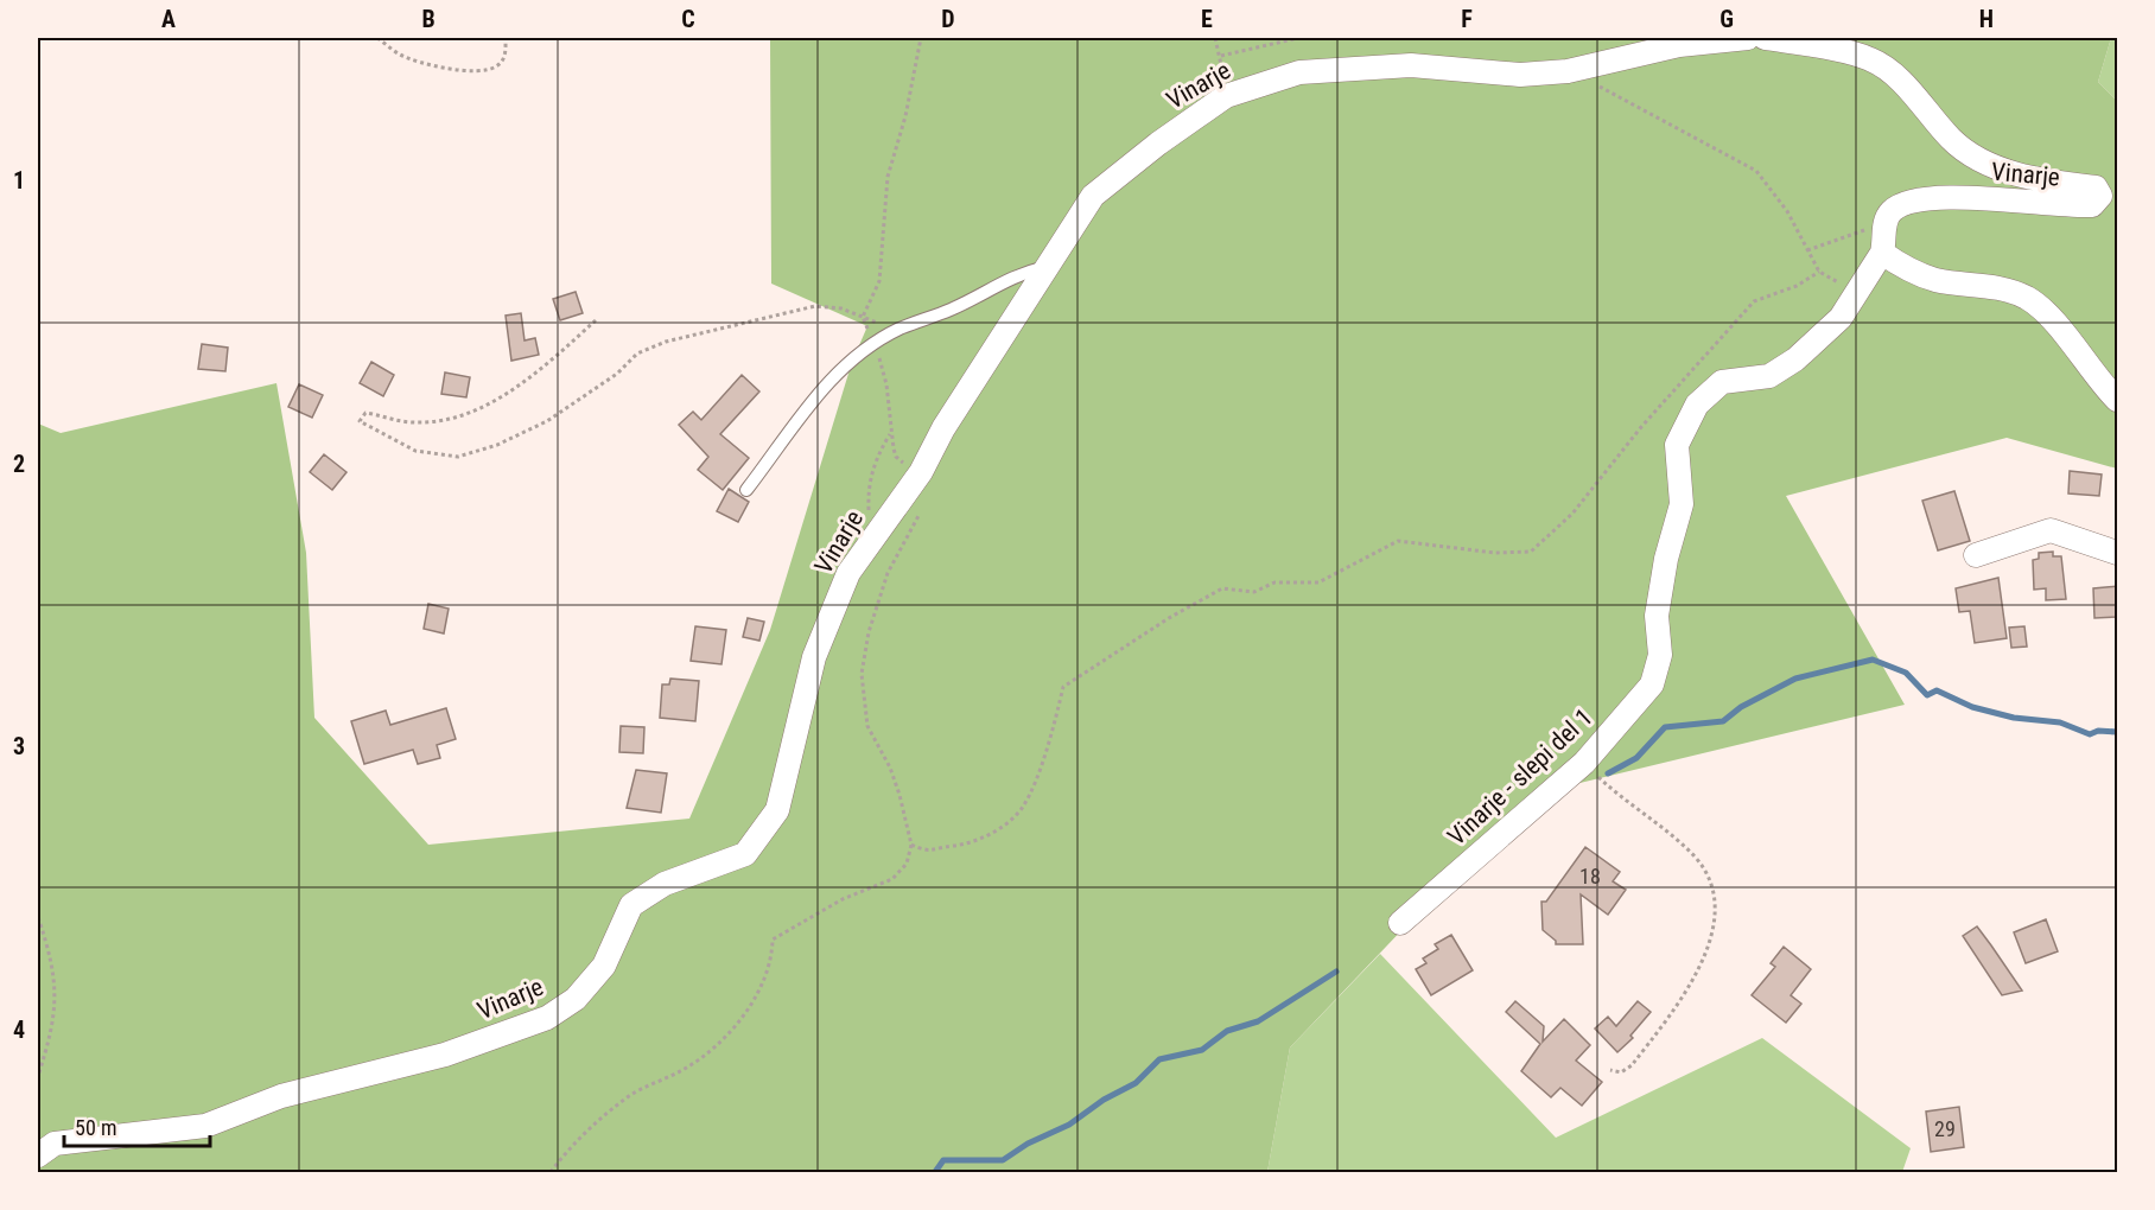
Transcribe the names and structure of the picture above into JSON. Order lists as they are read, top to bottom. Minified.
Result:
{"streets":{"street":["Vinarje","Vinarje - slepi del 1"]},"house_numbers":["18","29"],"scale_bar":"50 m","grid":{"columns":["A","B","C","D","E","F","G","H"],"rows":["1","2","3","4"]}}
